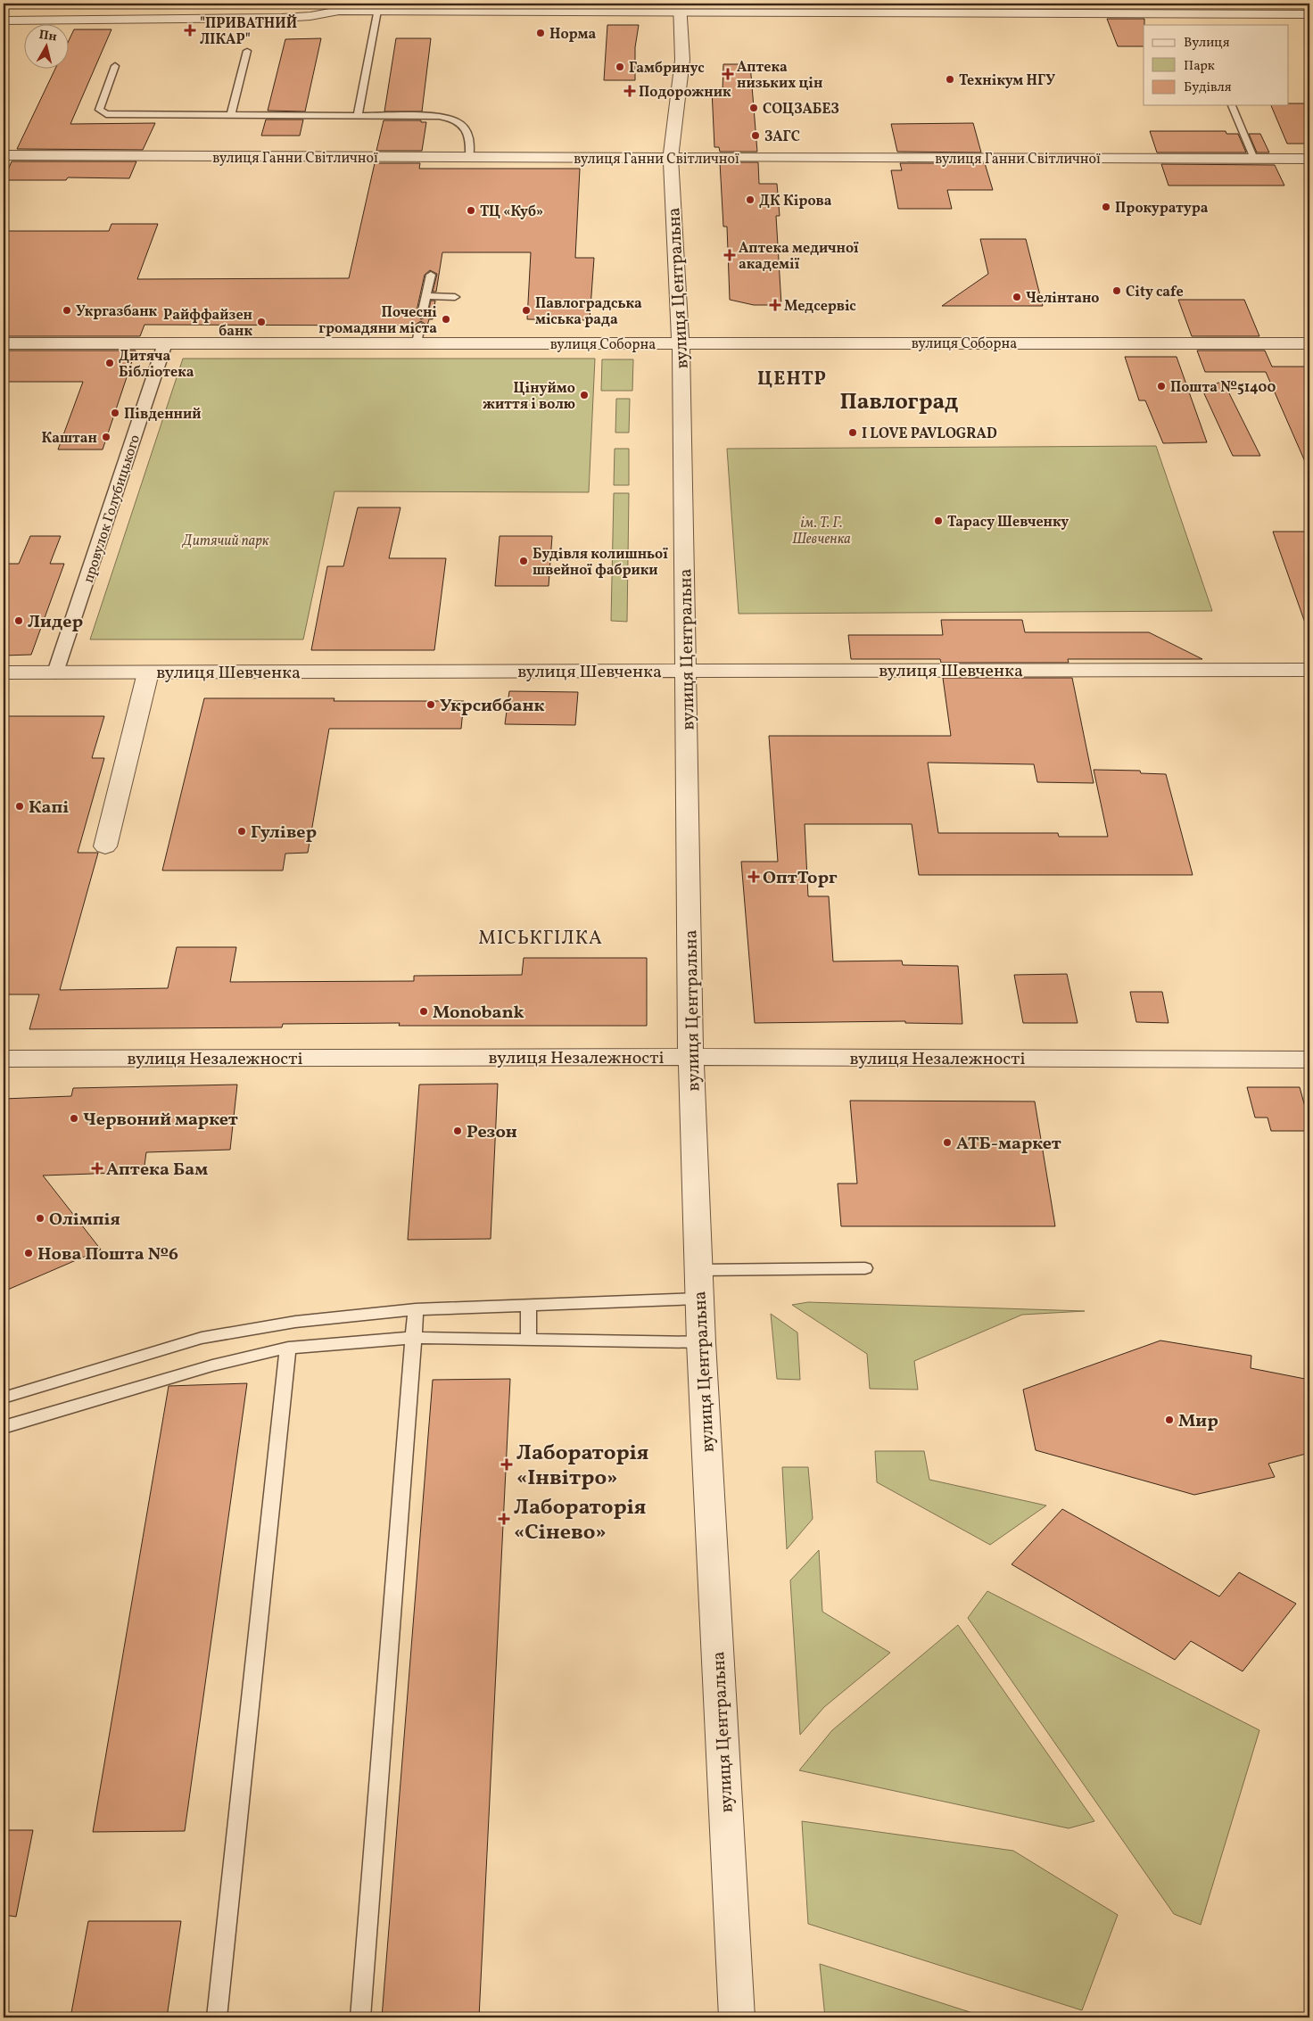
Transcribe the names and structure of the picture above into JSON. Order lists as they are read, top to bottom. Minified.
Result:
{"streets":{"street":["вулиця Ганни Світличної","вулиця Центральна","вулиця Соборна","провулок Голубицького","вулиця Шевченка","вулиця Незалежності"]},"crossings":[["вулиця Ганни Світличної","вулиця Центральна"],["вулиця Центральна","вулиця Соборна"],["вулиця Центральна","вулиця Шевченка"],["вулиця Центральна","вулиця Незалежності"],["вулиця Соборна","провулок Голубицького"],["провулок Голубицького","вулиця Шевченка"]],"districts":["ЦЕНТР","Павлоград","МІСЬКГІЛКА"],"parks":["ім. Т. Г. Шевченка","Дитячий парк"],"places":{"health":["\"ПРИВАТНИЙ ЛІКАР\"","Аптека низьких цін","Подорожник","Аптека медичної академії","Медсервіс","ОптТорг","Аптека Бам","Лабораторія «Інвітро»","Лабораторія «Сінево»"],"other":["Норма","Гамбринус","Технікум НГУ","СОЦЗАБЕЗ","ЗАГС","ДК Кірова","Прокуратура","ТЦ «Куб»","City cafe","Челінтано","Укргазбанк","Павлоградська міська рада","Почесні громадяни міста","Райффайзен банк","Дитяча Бiблiотека","Пошта №51400","Цінуймо життя і волю","Пiвденний","I LOVE PAVLOGRAD","Каштан","Тарасу Шевченку","Будівля колишньої швейної фабрики","Лидер","Укрсиббанк","Капі","Гулівер","Monobank","Червоний маркет","Резон","АТБ-маркет","Олімпія","Нова Пошта №6","Мир"]},"legend":["Вулиця","Парк","Будівля"],"north":"top"}
